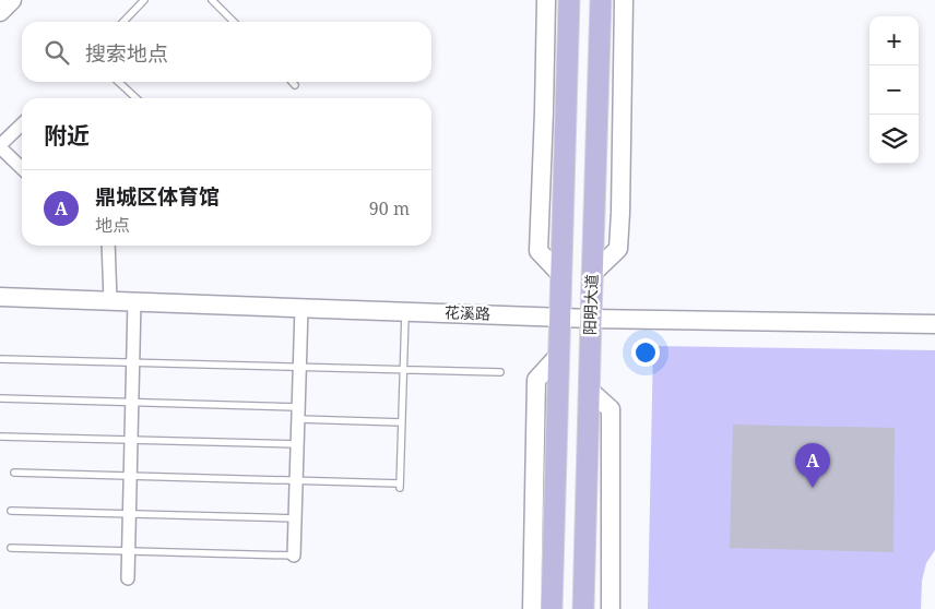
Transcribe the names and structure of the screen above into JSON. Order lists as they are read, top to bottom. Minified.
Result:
{"streets":{"main road":["阳明大道"],"street":["花溪路"]},"crossings":[["阳明大道","花溪路"]],"page":{"map_buttons":["+","−"],"search":"搜索地点","heading":"附近","list":[{"mark":"A","name":"鼎城区体育馆","note":"地点","value":"90 m"}],"pins":"A"}}
